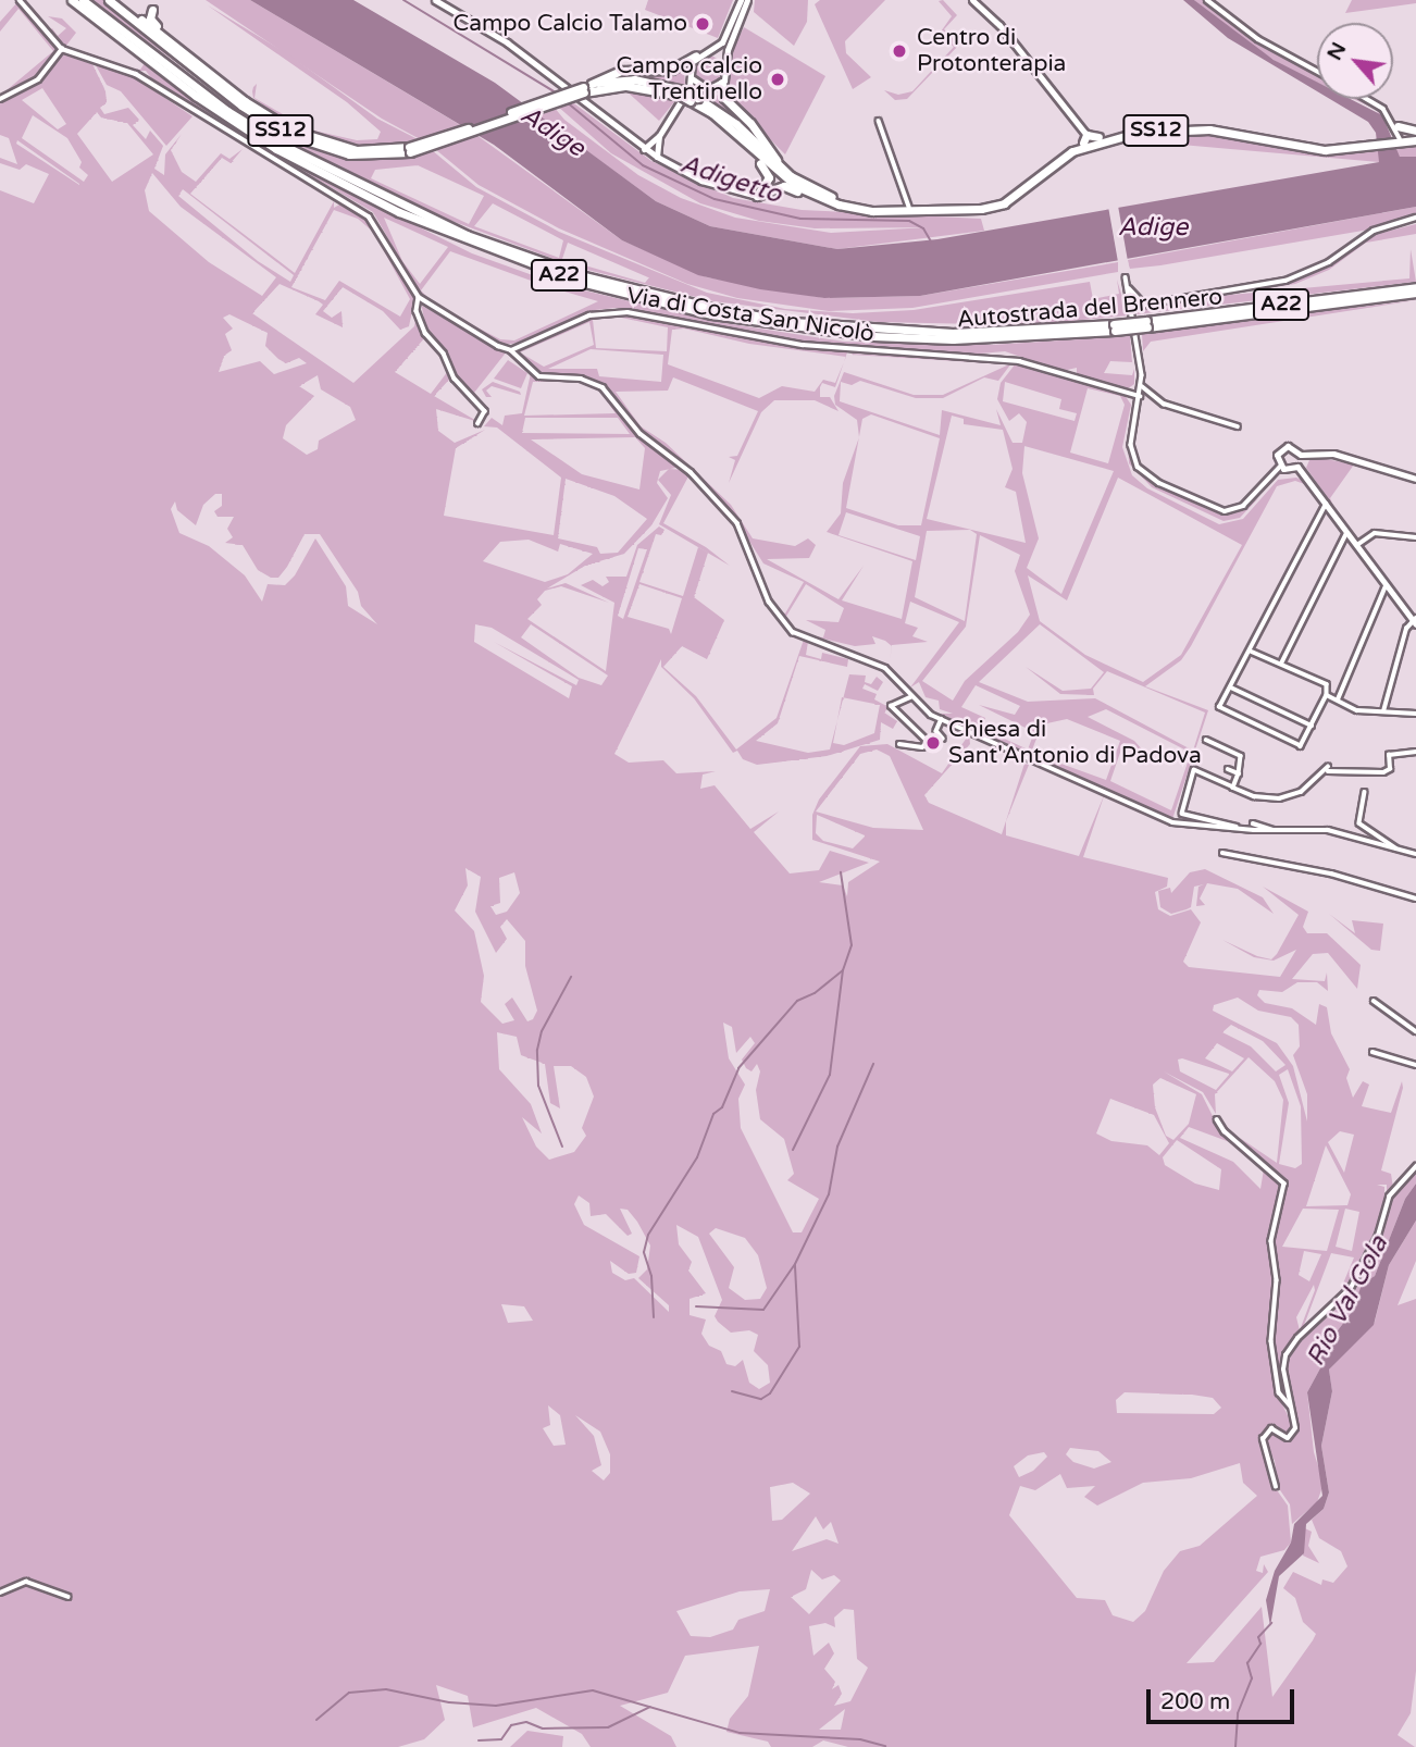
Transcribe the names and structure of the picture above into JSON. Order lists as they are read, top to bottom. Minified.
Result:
{"streets":{"highway":["SS12","A22","Autostrada del Brennero"],"street":["Via di Costa San Nicolò"]},"water":["Adige","Adigetto","Rio Val Gola"],"places":["Campo Calcio Talamo","Centro di Protonterapia","Campo calcio Trentinello","Chiesa di Sant'Antonio di Padova"],"scale_bar":"200 m","north":"top left"}
